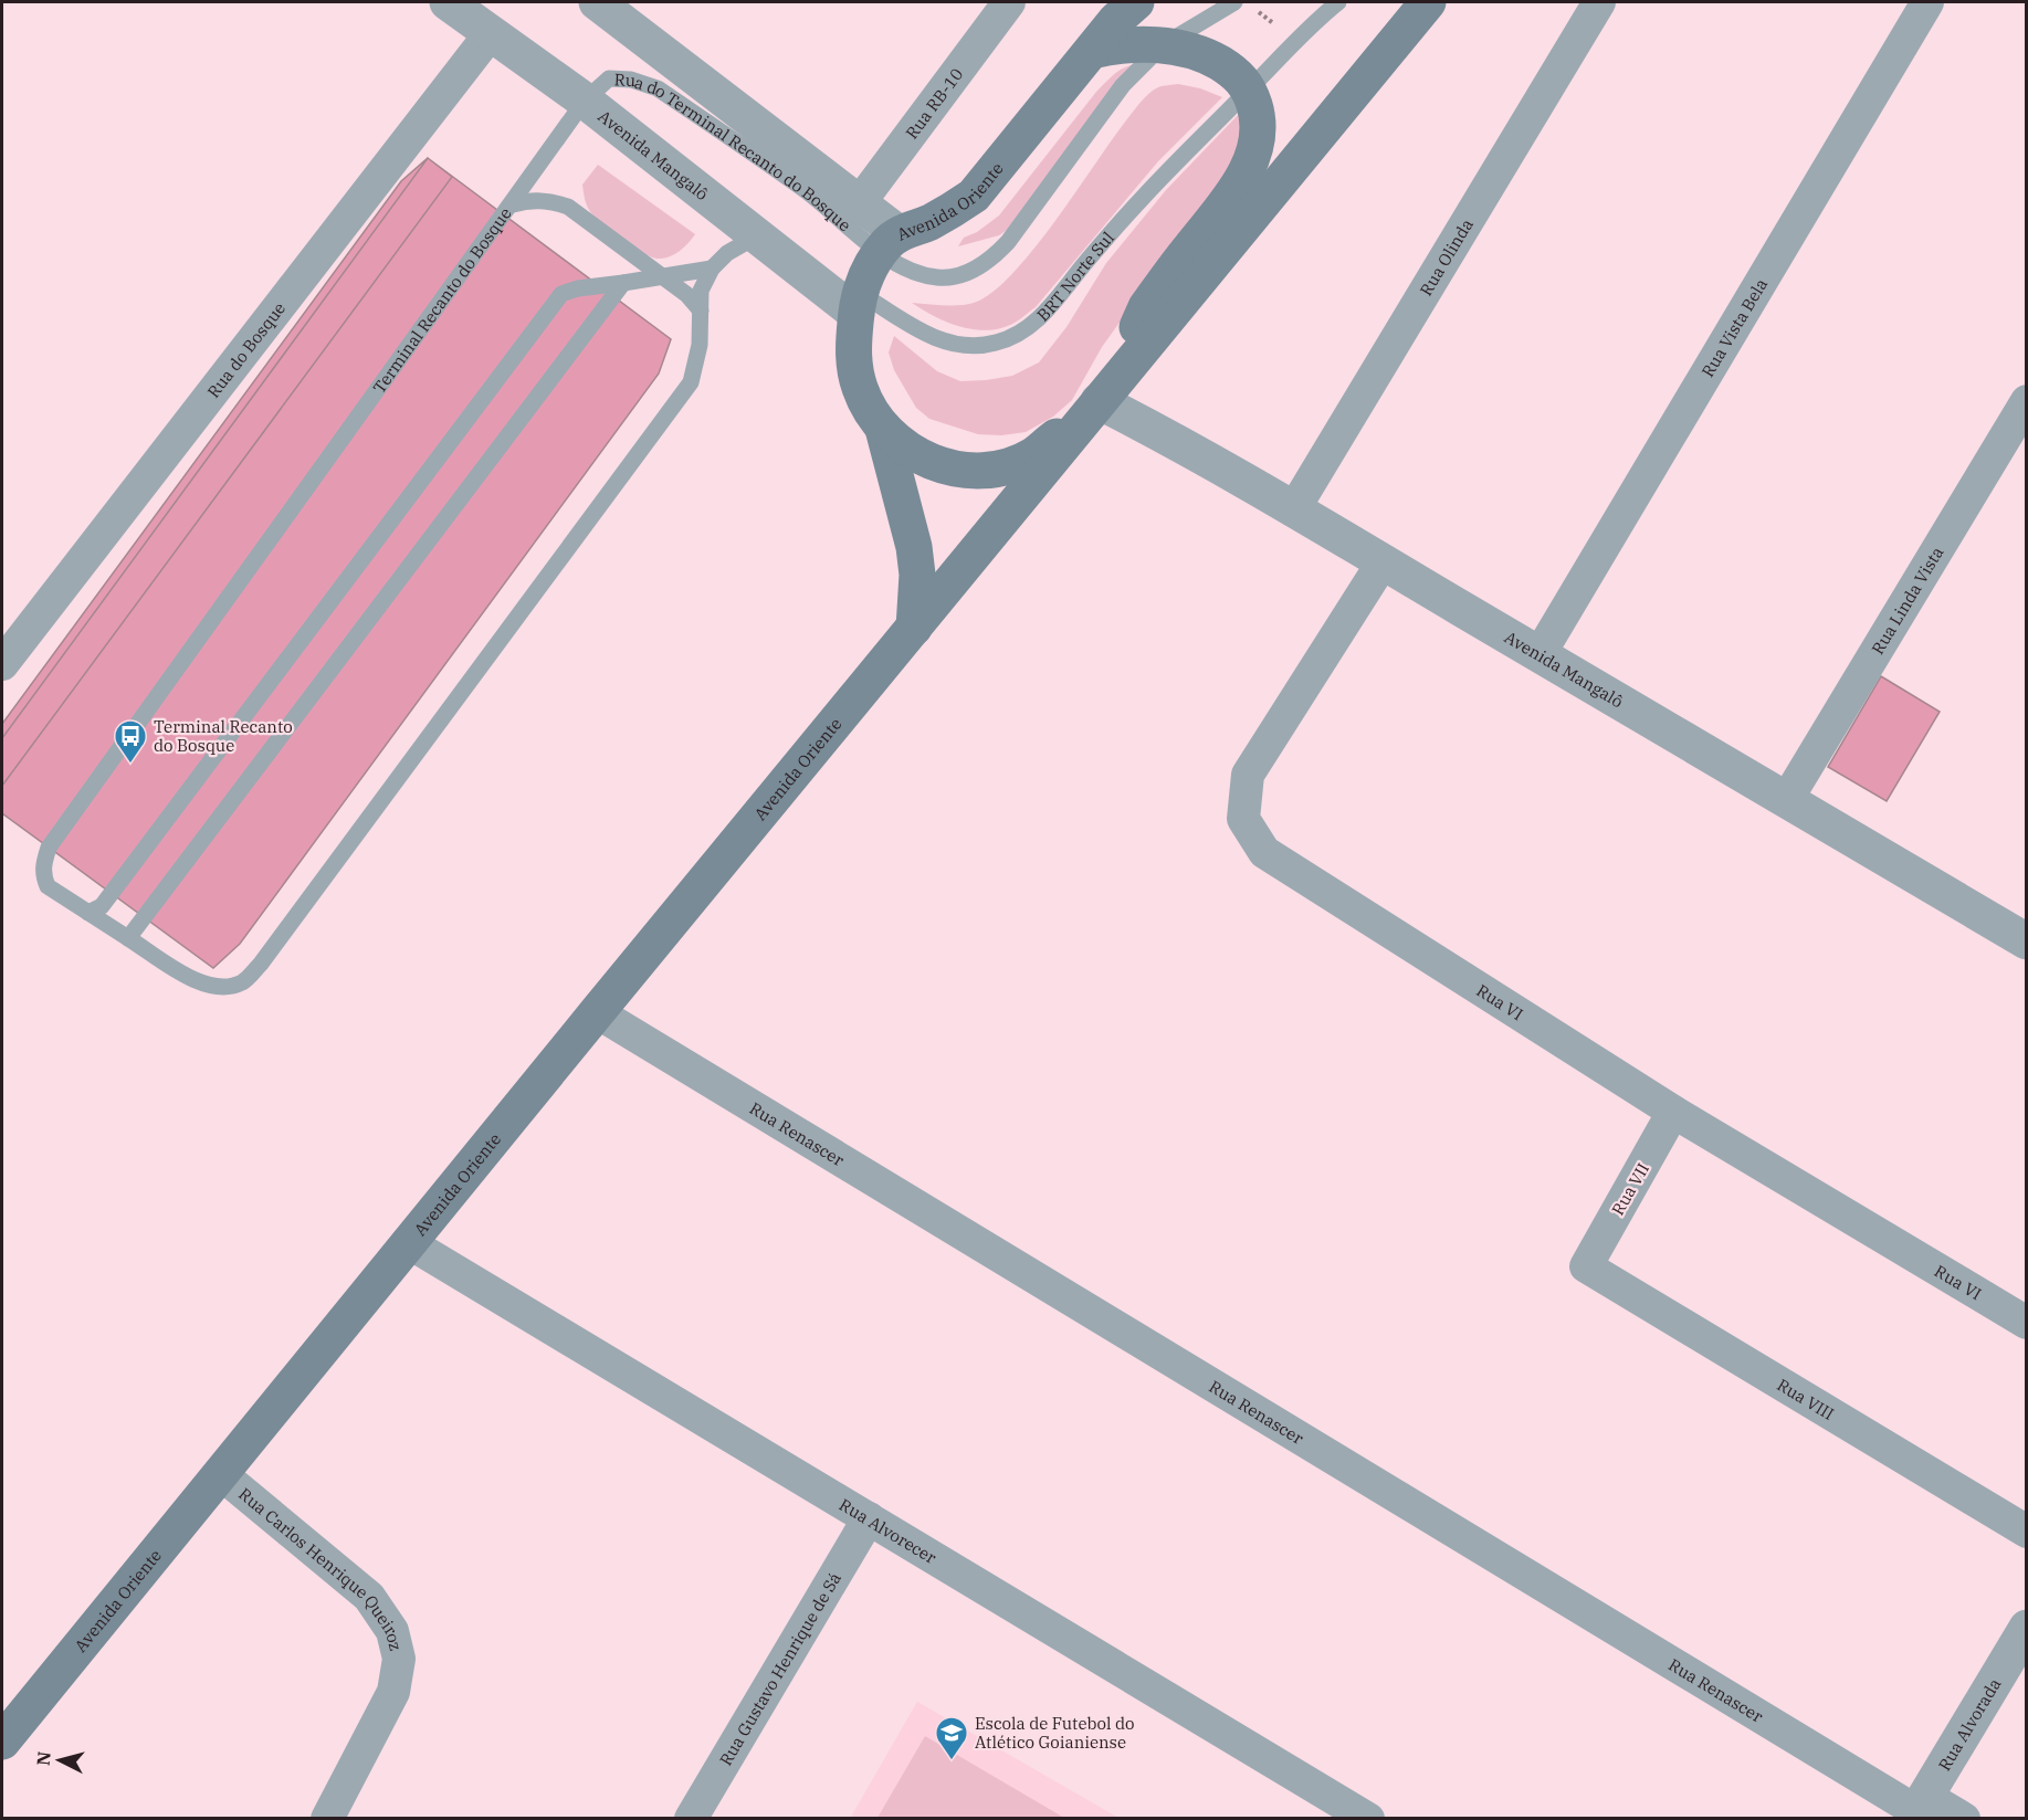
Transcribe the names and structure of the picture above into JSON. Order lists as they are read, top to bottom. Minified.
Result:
{"streets":{"main road":["Avenida Oriente"],"street":["Rua RB-10","Avenida Mangalô","Rua Olinda","Rua Vista Bela","Rua do Bosque","Rua Linda Vista","Rua VI","Rua Renascer","Rua VII","Rua VIII","Rua Alvorecer","Rua Carlos Henrique Queiroz","Rua Gustavo Henrique de Sá","Rua Alvorada"],"lane":["Rua do Terminal Recanto do Bosque","BRT Norte Sul","Terminal Recanto do Bosque"]},"crossings":[["Avenida Mangalô","Rua do Terminal Recanto do Bosque"],["Avenida Mangalô","Avenida Oriente"],["Avenida Mangalô","Rua Olinda"],["Avenida Mangalô","BRT Norte Sul"],["Avenida Mangalô","Terminal Recanto do Bosque"],["Avenida Mangalô","Rua Vista Bela"],["Avenida Mangalô","Rua do Bosque"],["Avenida Mangalô","Rua Linda Vista"],["Avenida Mangalô","Rua VI"],["Rua do Terminal Recanto do Bosque","Avenida Oriente"],["Rua do Terminal Recanto do Bosque","Terminal Recanto do Bosque"],["Avenida Oriente","BRT Norte Sul"],["Avenida Oriente","Rua Renascer"],["Avenida Oriente","Rua Alvorecer"],["Avenida Oriente","Rua Carlos Henrique Queiroz"],["Rua VI","Rua VII"],["Rua Renascer","Rua Alvorada"],["Rua VII","Rua VIII"],["Rua Alvorecer","Rua Gustavo Henrique de Sá"]],"places":{"bus stop":["Terminal Recanto do Bosque"],"school or university":["Escola de Futebol do Atlético Goianiense"]},"north":"left"}
